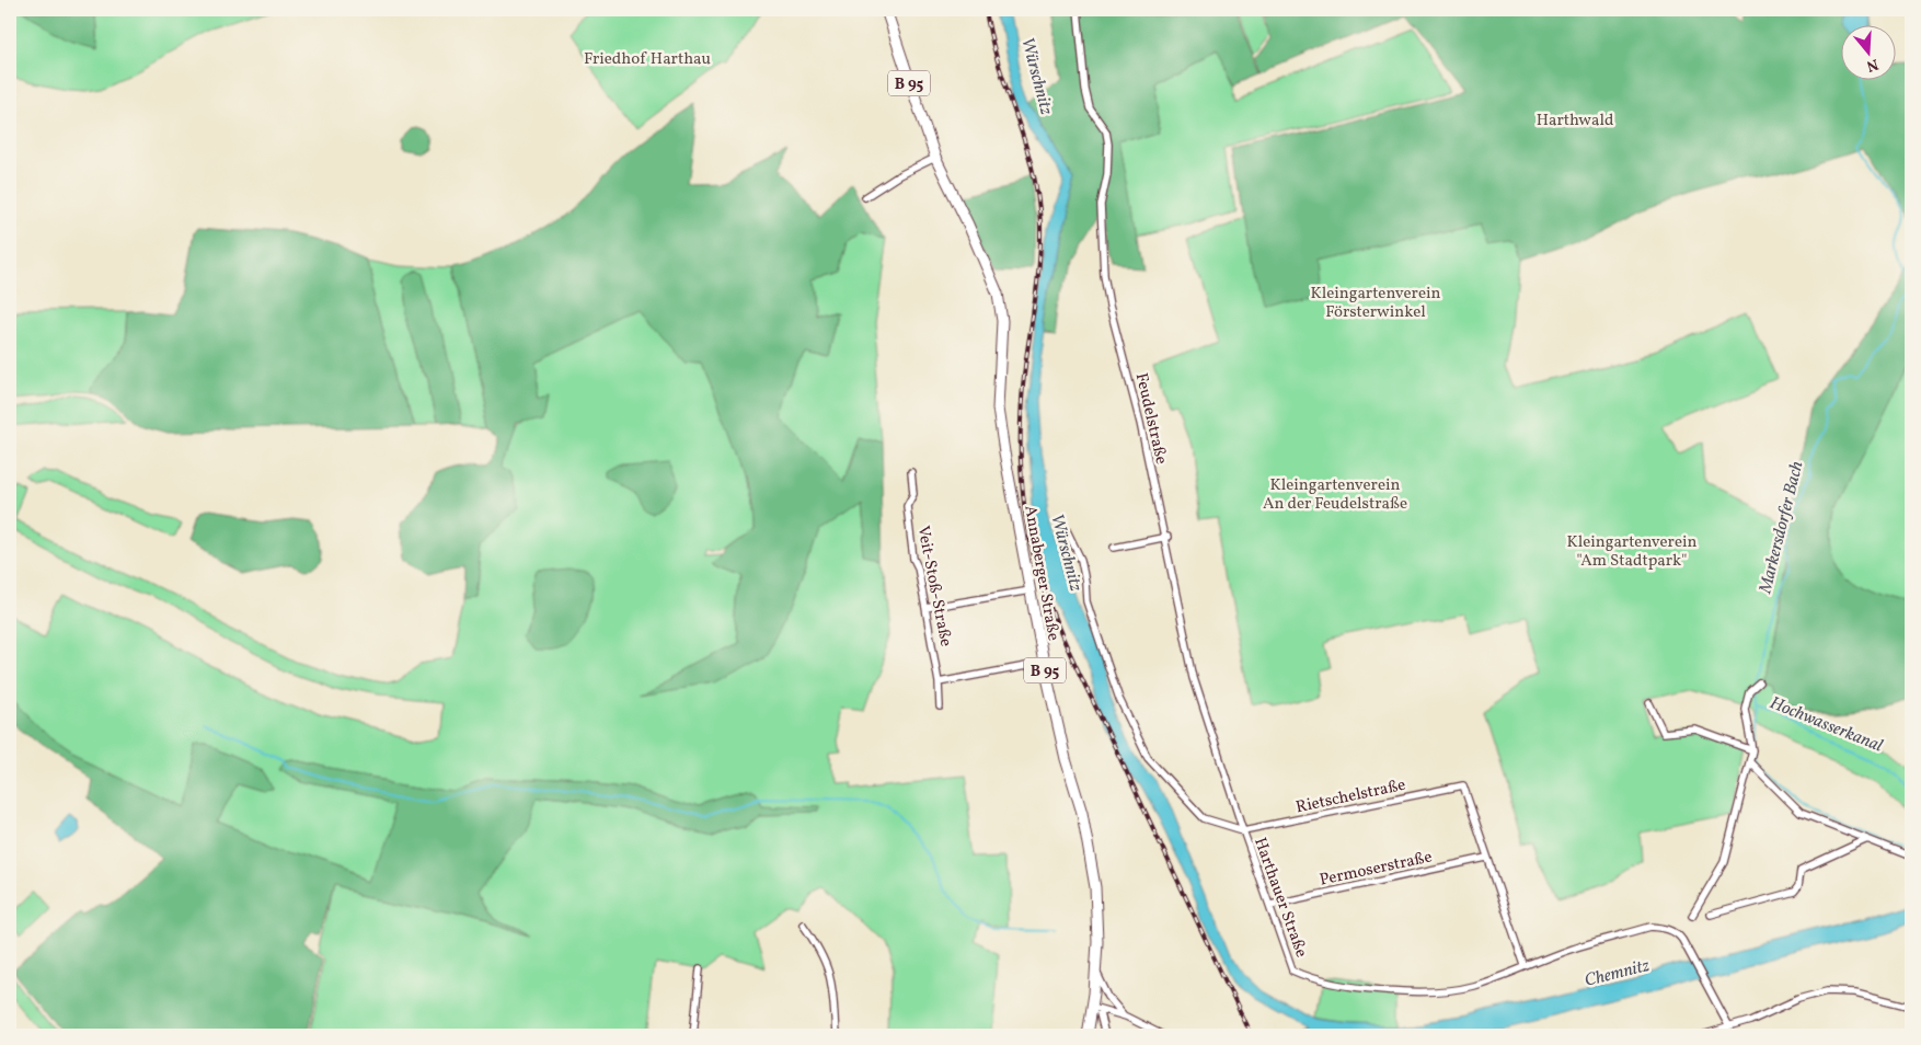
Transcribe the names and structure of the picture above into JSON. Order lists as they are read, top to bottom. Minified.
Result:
{"streets":{"main road":["B 95","Annaberger Straße"],"street":["Feudelstraße","Veit-Stoß-Straße","Rietschelstraße","Permoserstraße","Harthauer Straße"]},"crossings":[["Feudelstraße","Rietschelstraße"],["Feudelstraße","Harthauer Straße"],["Rietschelstraße","Permoserstraße"],["Rietschelstraße","Harthauer Straße"],["Permoserstraße","Harthauer Straße"]],"water":["Würschnitz","Markersdorfer Bach","Hochwasserkanal","Chemnitz"],"parks":["Friedhof Harthau","Harthwald","Kleingartenverein Försterwinkel","Kleingartenverein An der Feudelstraße","Kleingartenverein \"Am Stadtpark\""],"north":"bottom"}
